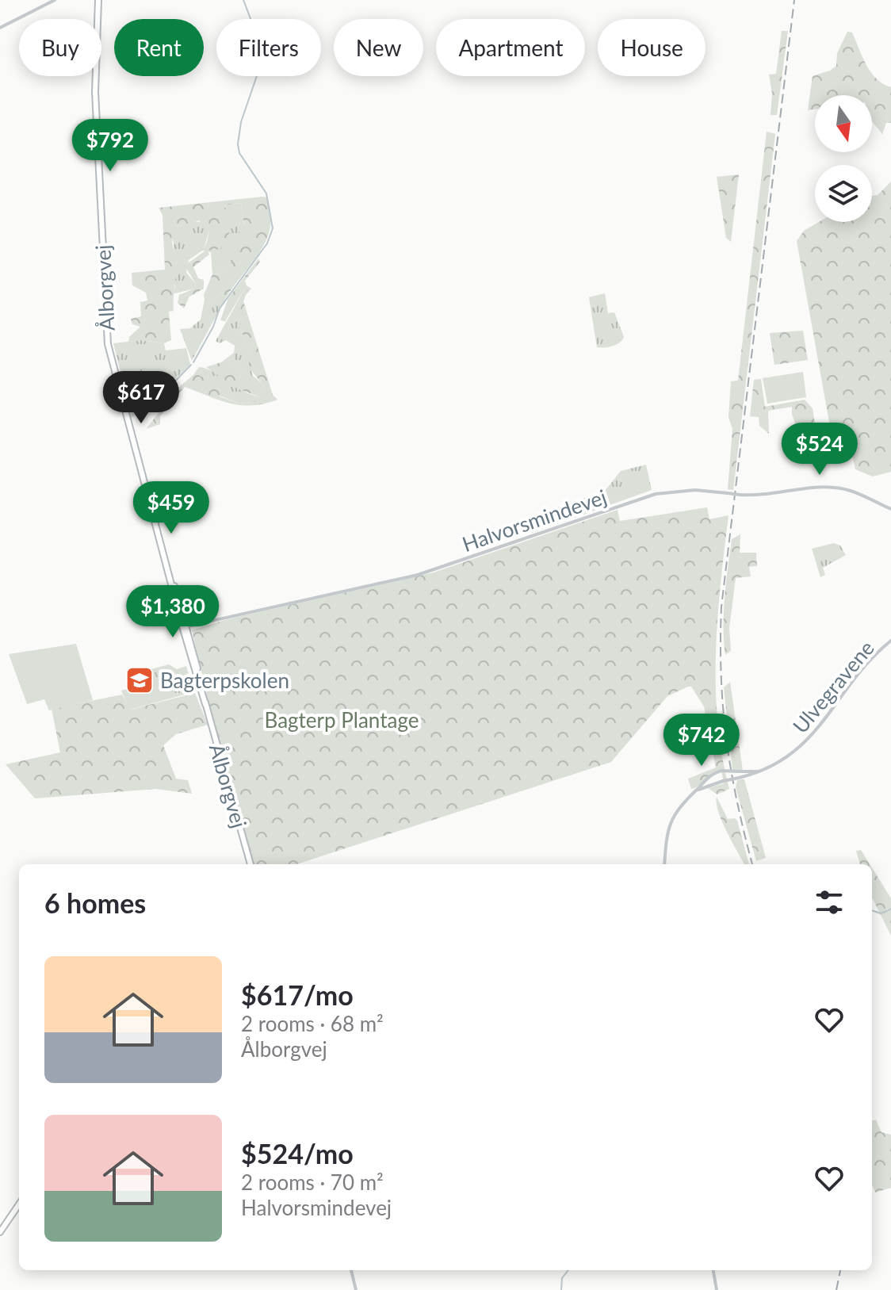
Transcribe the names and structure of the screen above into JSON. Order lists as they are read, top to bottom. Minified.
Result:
{"streets":{"main road":["Ålborgvej"],"street":["Halvorsmindevej","Ulvegravene"]},"crossings":[["Ålborgvej","Halvorsmindevej"]],"parks":["Bagterp Plantage"],"places":{"school or university":["Bagterpskolen"]},"north":"bottom","page":{"chip":["Buy","Rent","Filters","New","Apartment","House"],"price":["$792","$617","$524","$459","$1,380","$742"],"heading":"6 homes","list":[{"name":"$617/mo","note":"2 rooms · 68 m² · Ålborgvej"},{"name":"$524/mo","note":"2 rooms · 70 m² · Halvorsmindevej"}]}}
